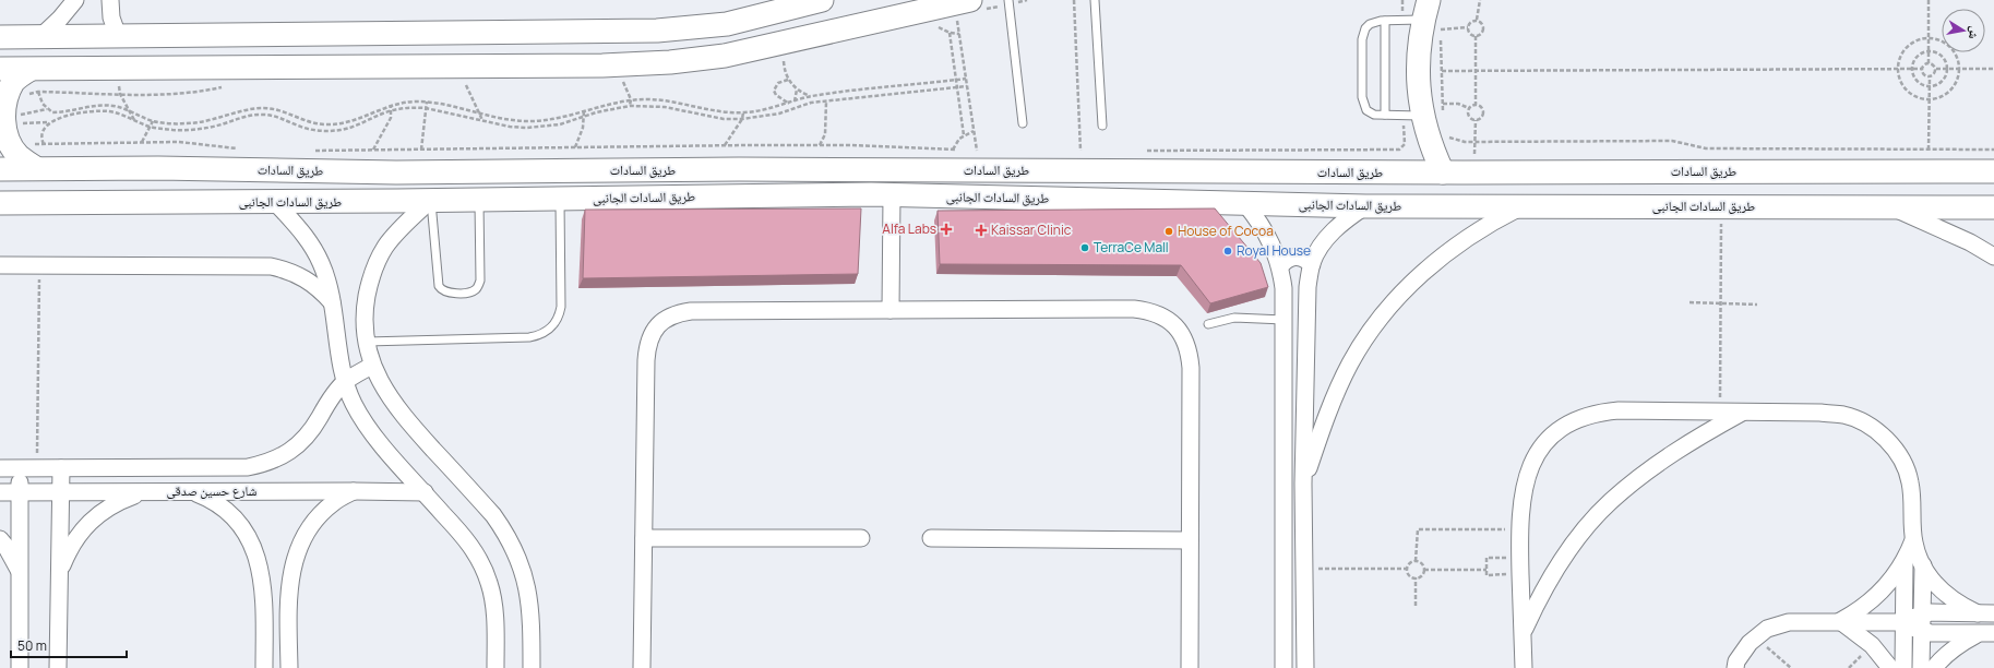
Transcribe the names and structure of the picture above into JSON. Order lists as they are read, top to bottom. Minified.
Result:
{"streets":{"main road":["طريق السادات","طريق السادات الجانبى"],"street":["شارع حسين صدقى"]},"places":{"health":["Alfa Labs","Kaissar Clinic"],"other":["House of Cocoa","TerraCe Mall","Royal House"]},"scale_bar":"50 m","north":"right"}
